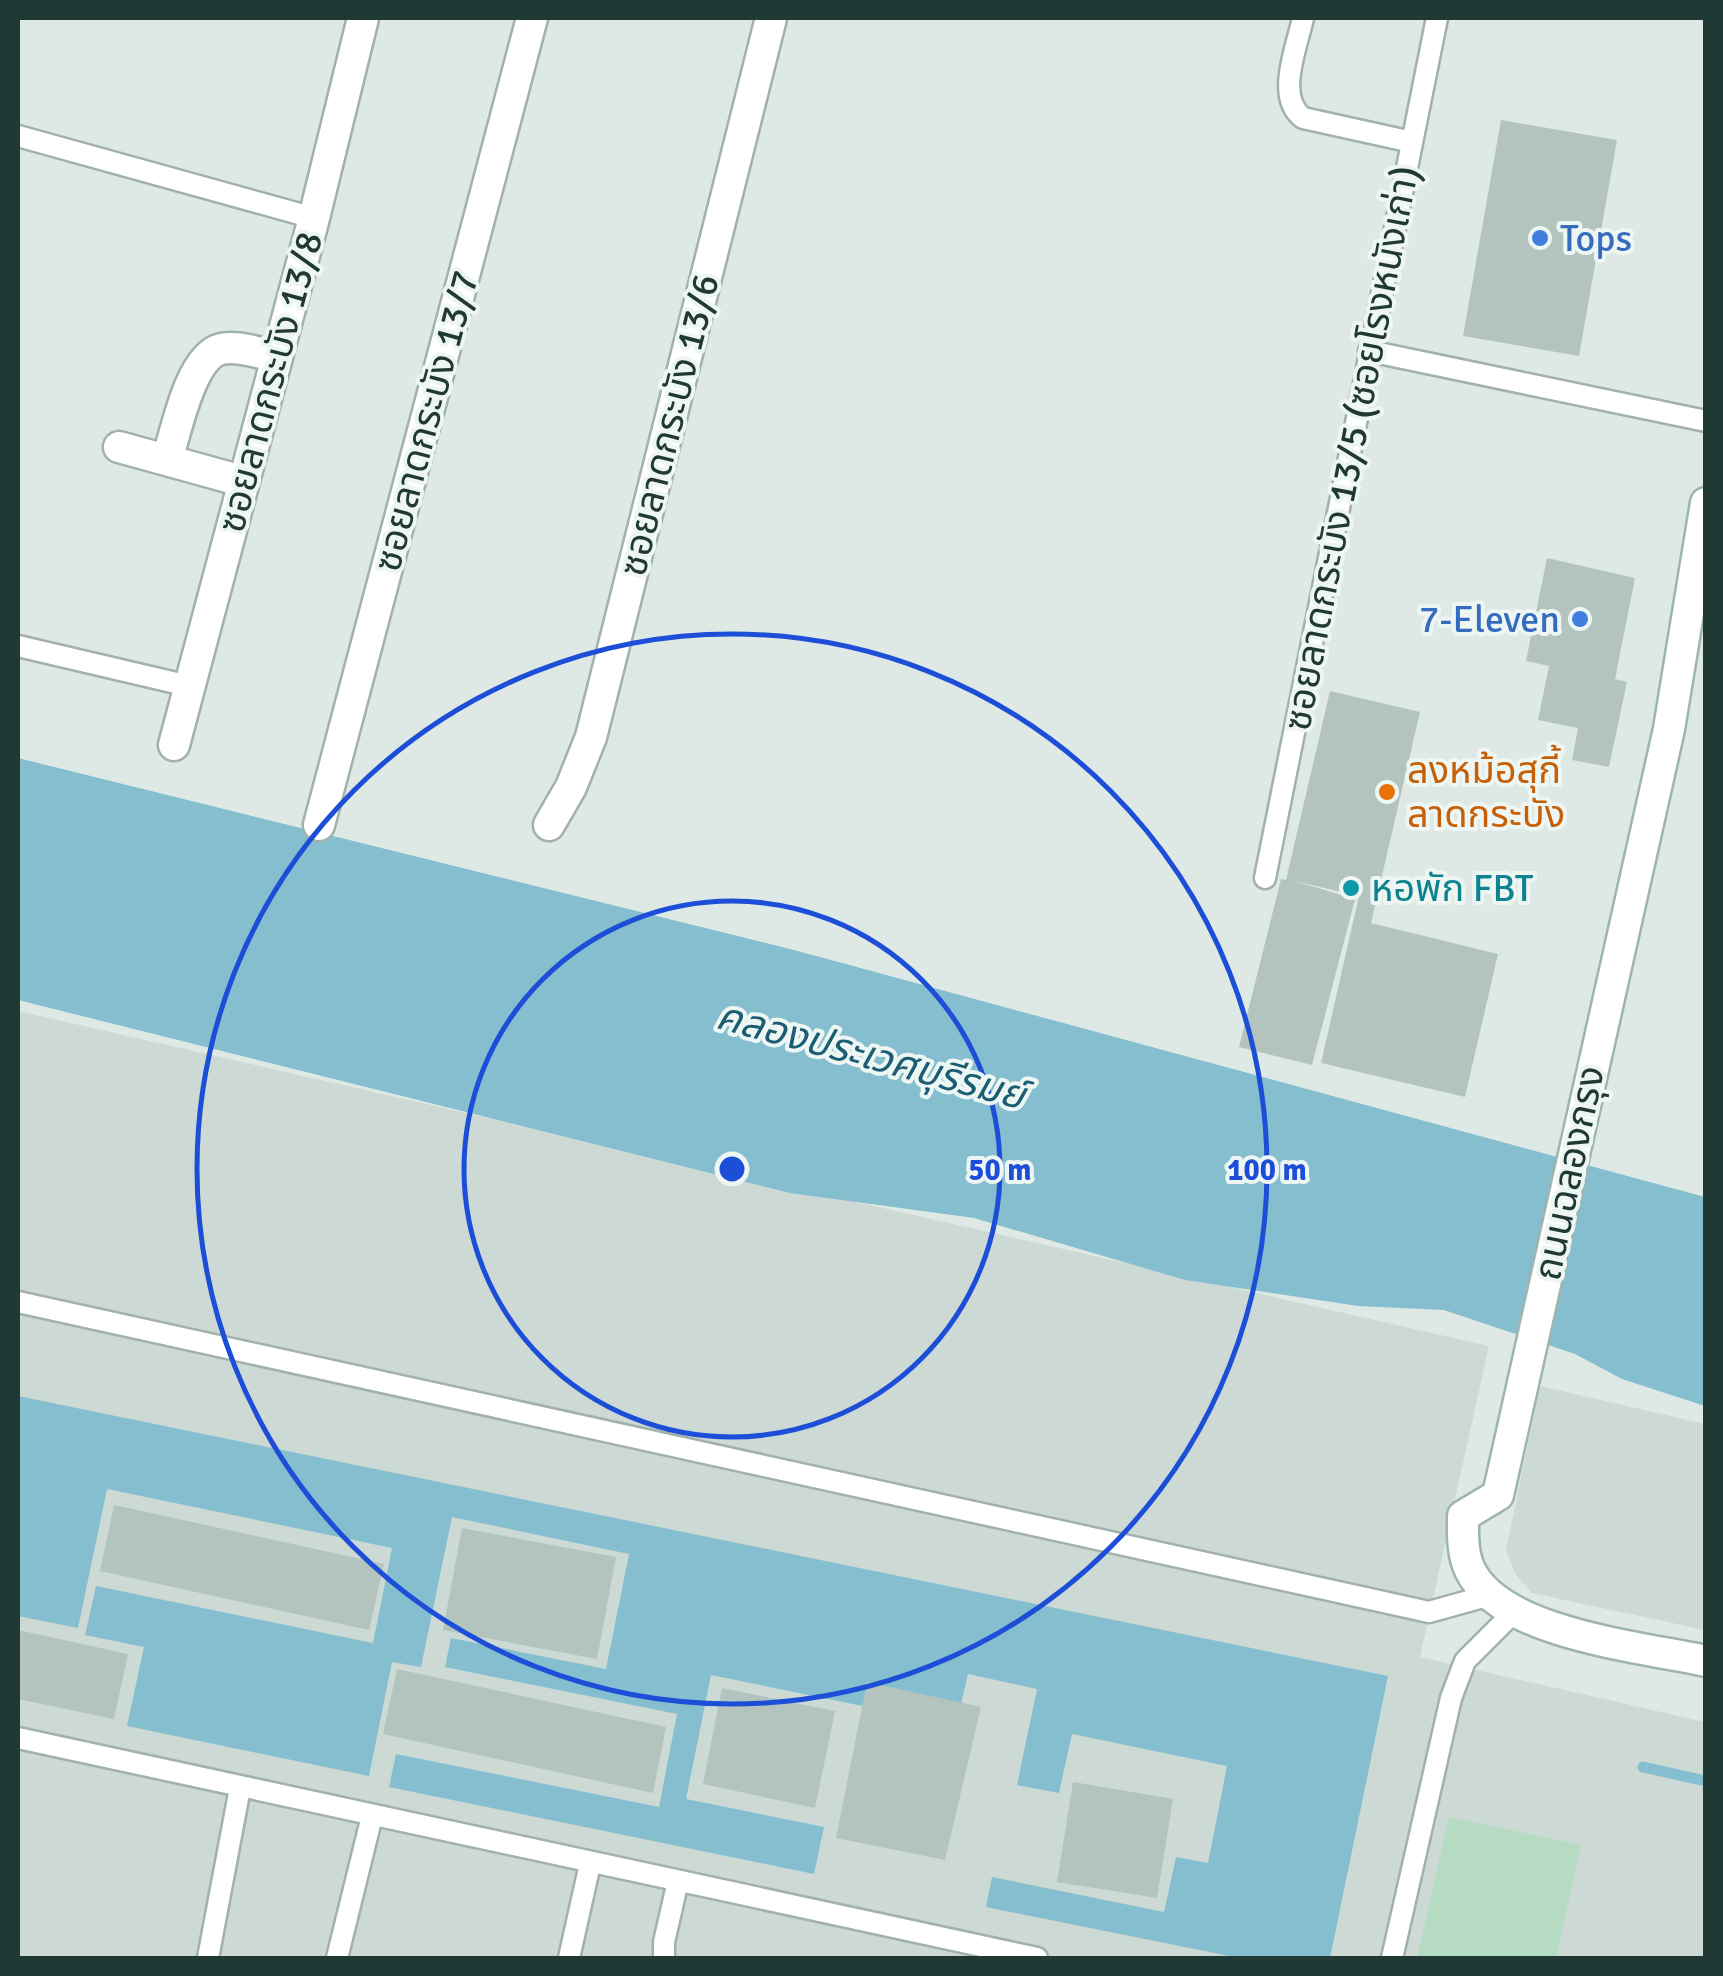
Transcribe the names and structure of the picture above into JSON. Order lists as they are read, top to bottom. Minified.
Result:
{"streets":{"street":["ซอยลาดกระบัง 13/8","ซอยลาดกระบัง 13/7","ซอยลาดกระบัง 13/6","ถนนฉลองกรุง"],"lane":["ซอยลาดกระบัง 13/5 (ซอยโรงหนังเก่า)"]},"water":["คลองประเวศบุรีรมย์"],"places":["Tops","7-Eleven","ลงหม้อสุกี้ ลาดกระบัง","หอพัก FBT"],"rings":["50 m","100 m"]}
